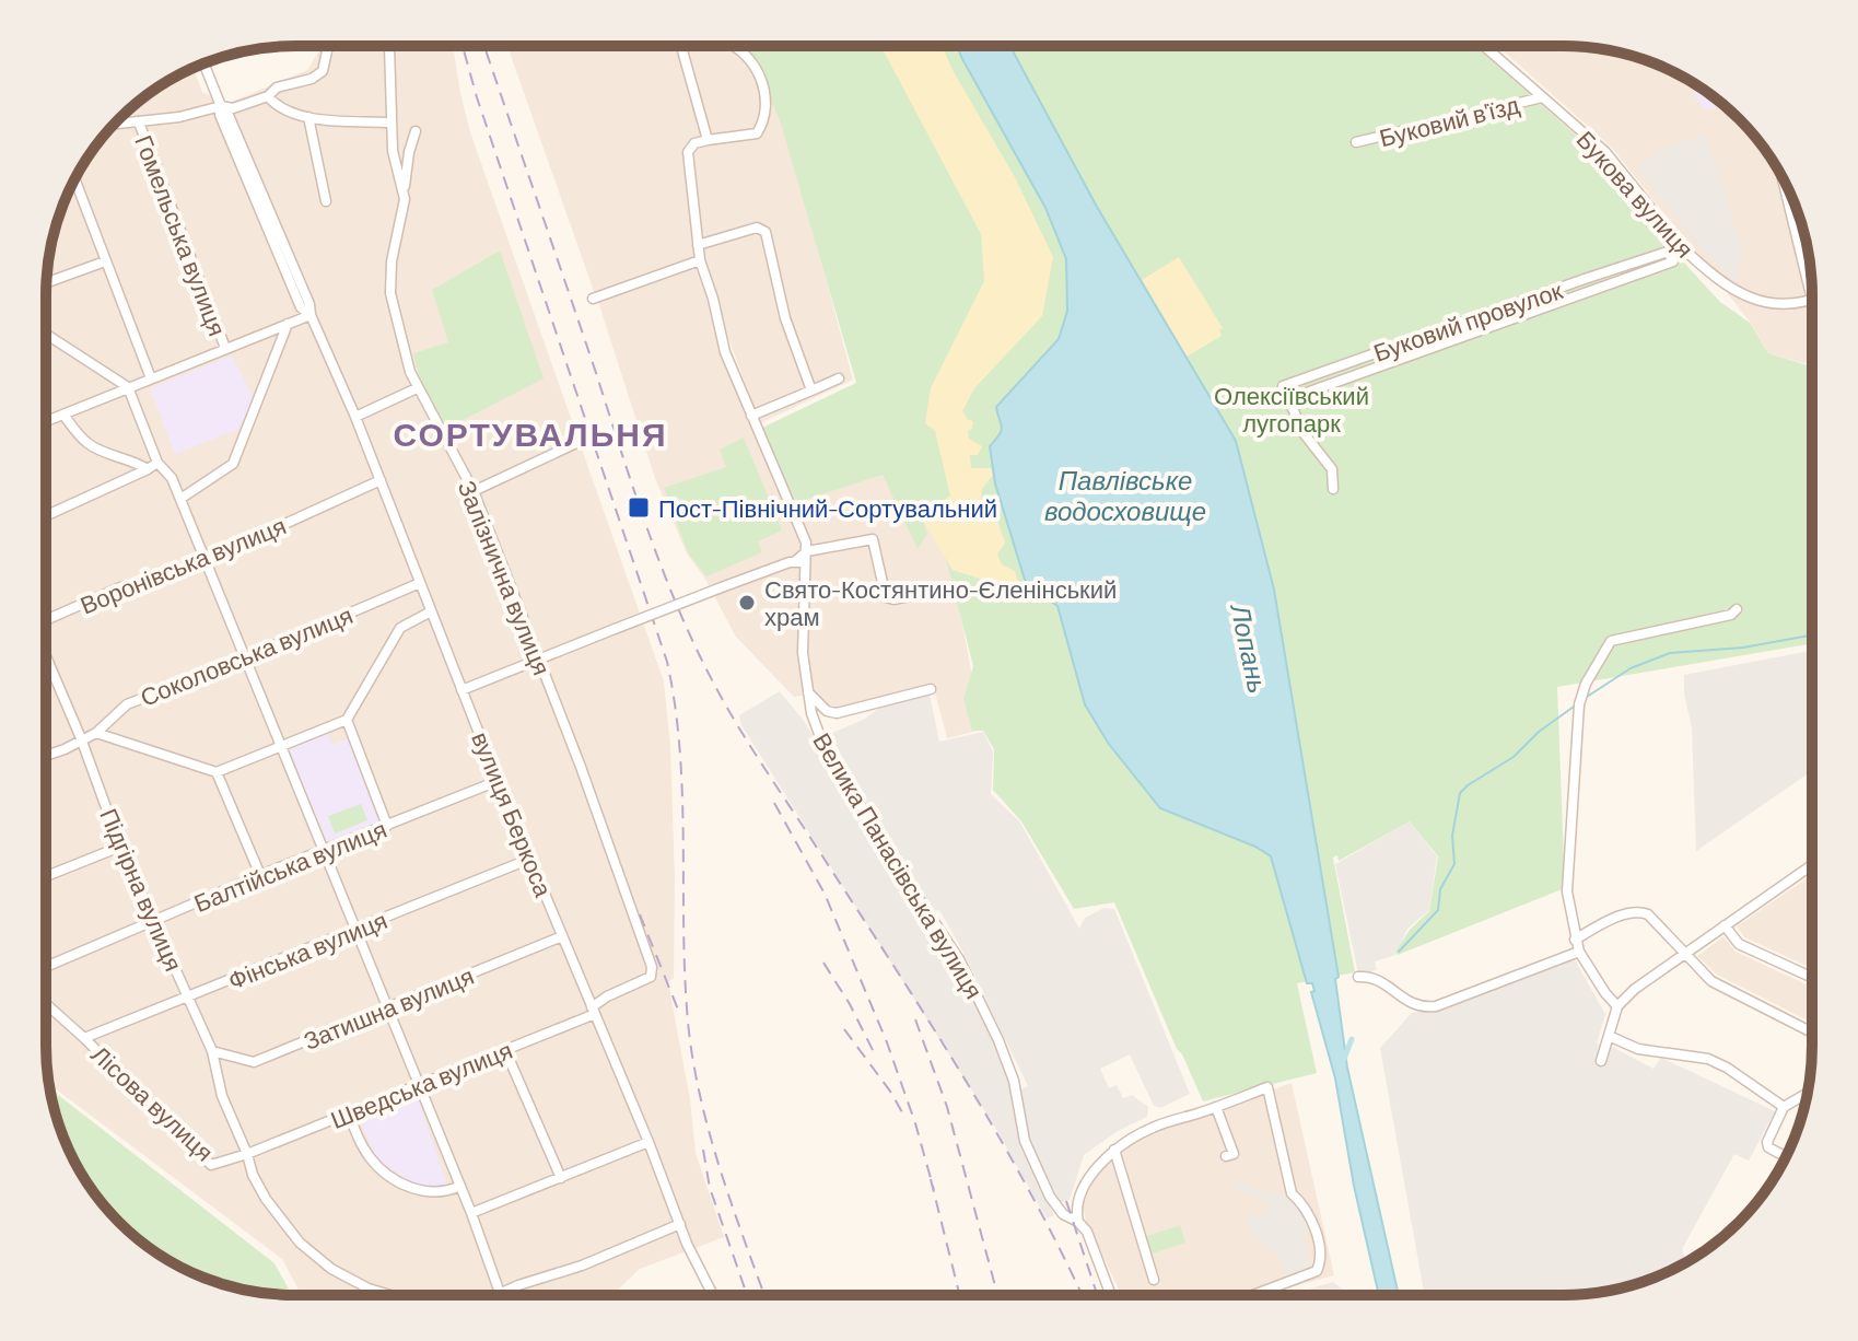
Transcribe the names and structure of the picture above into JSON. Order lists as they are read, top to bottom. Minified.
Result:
{"streets":{"street":["Буковий в'їзд","Букова вулиця","Гомельська вулиця","Буковий провулок","Воронівська вулиця","Залізнична вулиця","Соколовська вулиця","вулиця Беркоса","Балтійська вулиця","Велика Панасівська вулиця","Підгірна вулиця","Фінська вулиця","Затишна вулиця","Шведська вулиця","Лісова вулиця"]},"crossings":[["Буковий в'їзд","Букова вулиця"],["Букова вулиця","Буковий провулок"],["Воронівська вулиця","вулиця Беркоса"],["Залізнична вулиця","Шведська вулиця"],["Соколовська вулиця","вулиця Беркоса"],["Соколовська вулиця","Підгірна вулиця"],["вулиця Беркоса","Балтійська вулиця"],["вулиця Беркоса","Фінська вулиця"],["вулиця Беркоса","Затишна вулиця"],["вулиця Беркоса","Шведська вулиця"],["вулиця Беркоса","Лісова вулиця"],["Балтійська вулиця","Підгірна вулиця"],["Підгірна вулиця","Фінська вулиця"],["Підгірна вулиця","Затишна вулиця"],["Підгірна вулиця","Шведська вулиця"],["Підгірна вулиця","Лісова вулиця"],["Фінська вулиця","Лісова вулиця"],["Шведська вулиця","Лісова вулиця"]],"districts":["СОРТУВАЛЬНЯ"],"water":["Павлівське водосховище","Лопань"],"parks":["Олексіївський лугопарк"],"places":{"transit":["Пост-Північний-Сортувальний"],"other":["Свято-Костянтино-Єленінський храм"]}}
